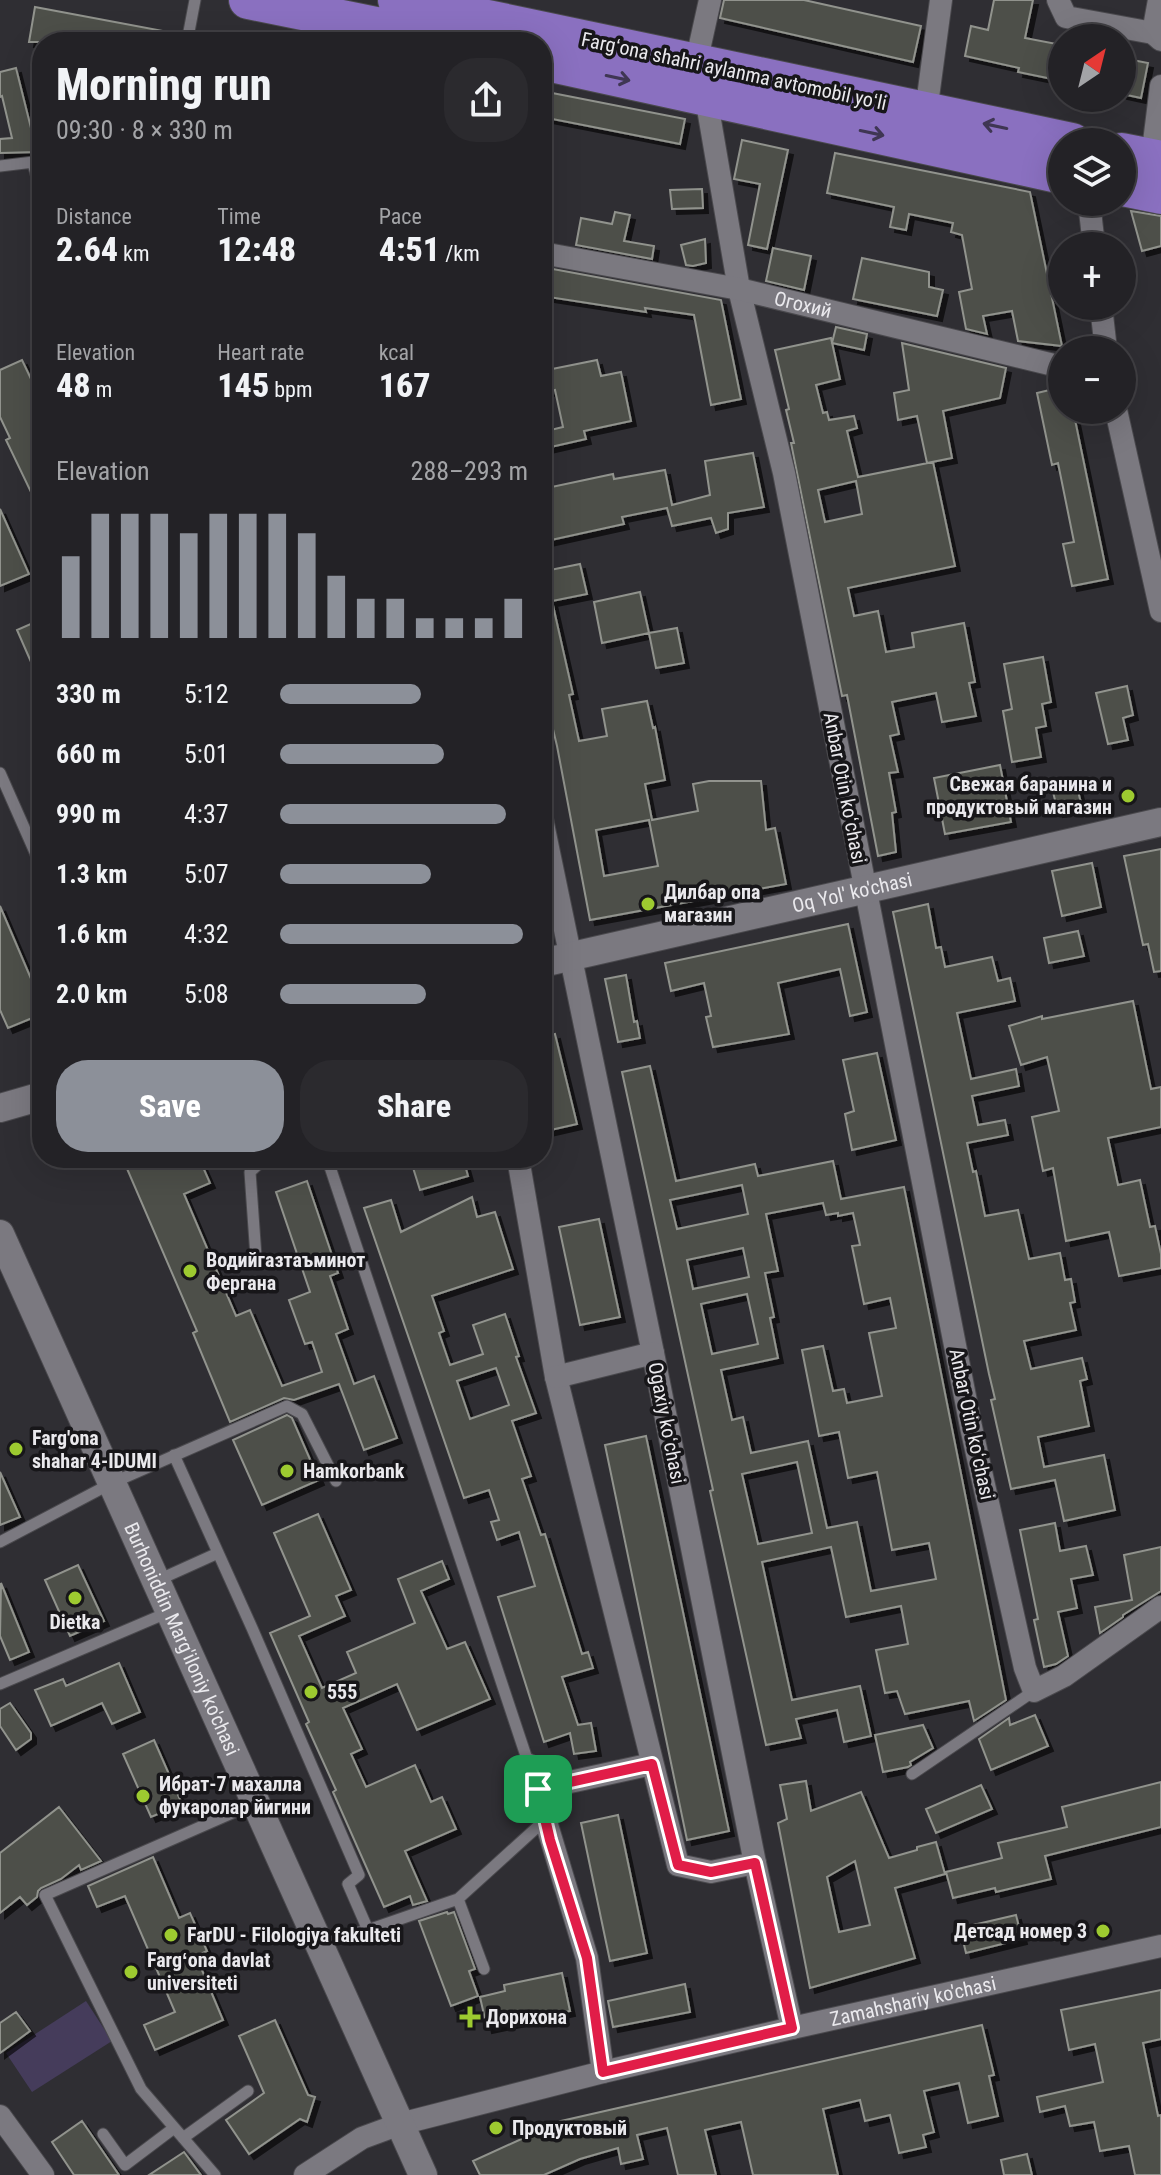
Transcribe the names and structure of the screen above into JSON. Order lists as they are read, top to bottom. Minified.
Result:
{"streets":{"highway":["Fargʻona shahri aylanma avtomobil yoʻli"],"street":["Огохий","Anbar Otin koʻchasi","Oq Yol' ko'chasi","Ogaxiy koʻchasi","Burhoniddin Marg'iloniy ko'chasi","Zamahshariy ko'chasi"]},"crossings":[["Fargʻona shahri aylanma avtomobil yoʻli","Anbar Otin koʻchasi"],["Огохий","Anbar Otin koʻchasi"],["Anbar Otin koʻchasi","Oq Yol' ko'chasi"],["Oq Yol' ko'chasi","Ogaxiy koʻchasi"],["Ogaxiy koʻchasi","Zamahshariy ko'chasi"],["Burhoniddin Marg'iloniy ko'chasi","Zamahshariy ko'chasi"]],"places":{"other":["Свежая баранина и продуктовый магазин","Дилбар опа магазин","Водийгазтаъминот Фергана","Farg'ona shahar 4-IDUMI","Hamkorbank","Dietka","555","Ибрат-7 махалла фукаролар йигини","Детсад номер 3","FarDU - Filologiya fakulteti","Fargʻona davlat universiteti","Продуктовый"],"health":["Дорихона"]},"north":"top right","page":{"map_buttons":["+","−"],"heading":["Morning run","09:30 · 8 × 330 m"],"stats":[["Distance","2.64 km"],["Time","12:48"],["Pace","4:51 /km"],["Elevation","48 m"],["Heart rate","145 bpm"],["kcal","167"]],"chart":["Elevation","288–293 m"],"list":[{"name":"330 m","note":"5:12"},{"name":"660 m","note":"5:01"},{"name":"990 m","note":"4:37"},{"name":"1.3 km","note":"5:07"},{"name":"1.6 km","note":"4:32"},{"name":"2.0 km","note":"5:08"}],"buttons":["Save","Share"]}}
